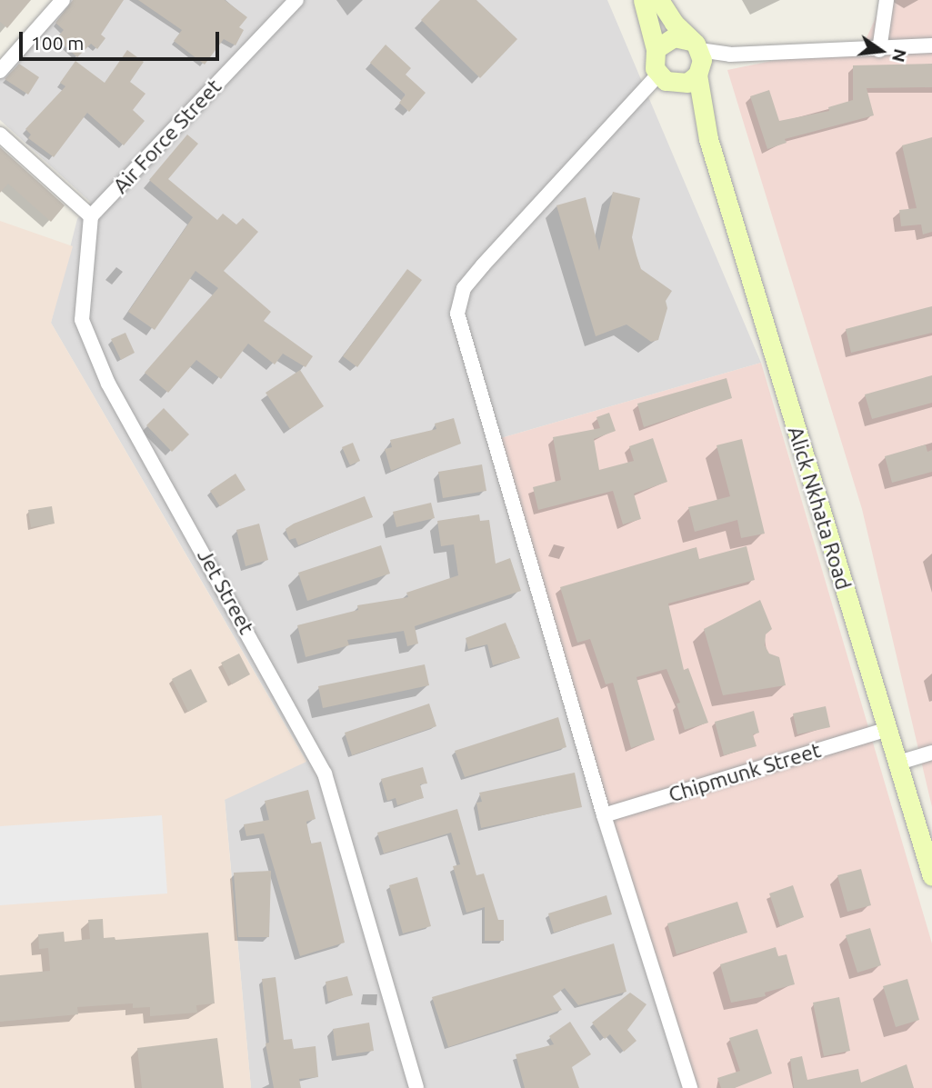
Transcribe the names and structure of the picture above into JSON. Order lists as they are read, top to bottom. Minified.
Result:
{"streets":{"main road":["Alick Nkhata Road"],"street":["Air Force Street","Jet Street","Chipmunk Street"]},"crossings":[["Air Force Street","Jet Street"],["Alick Nkhata Road","Chipmunk Street"]],"scale_bar":"100 m","north":"right"}
